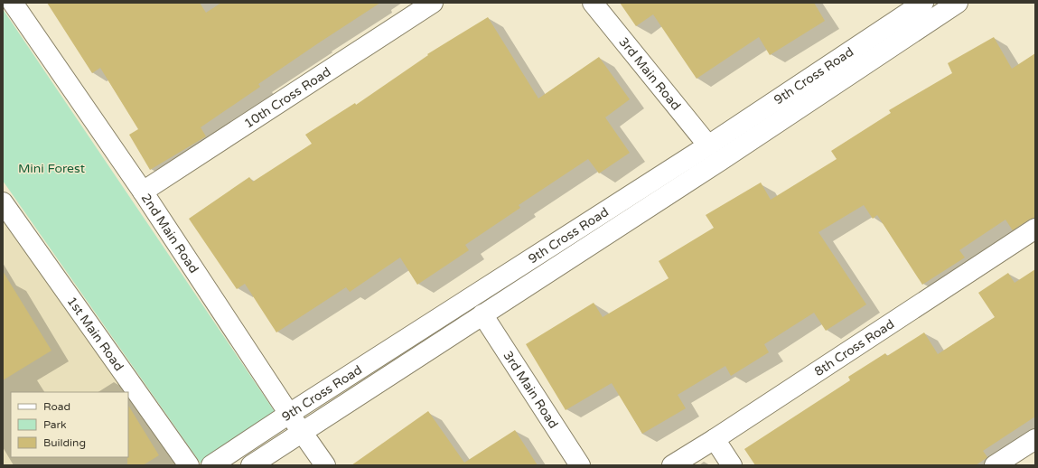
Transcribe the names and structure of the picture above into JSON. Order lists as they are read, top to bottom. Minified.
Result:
{"streets":{"street":["3rd Main Road","9th Cross Road","10th Cross Road","2nd Main Road","1st Main Road","8th Cross Road"]},"crossings":[["3rd Main Road","9th Cross Road"],["9th Cross Road","2nd Main Road"],["10th Cross Road","2nd Main Road"]],"parks":["Mini Forest"],"legend":["Road","Park","Building"]}
